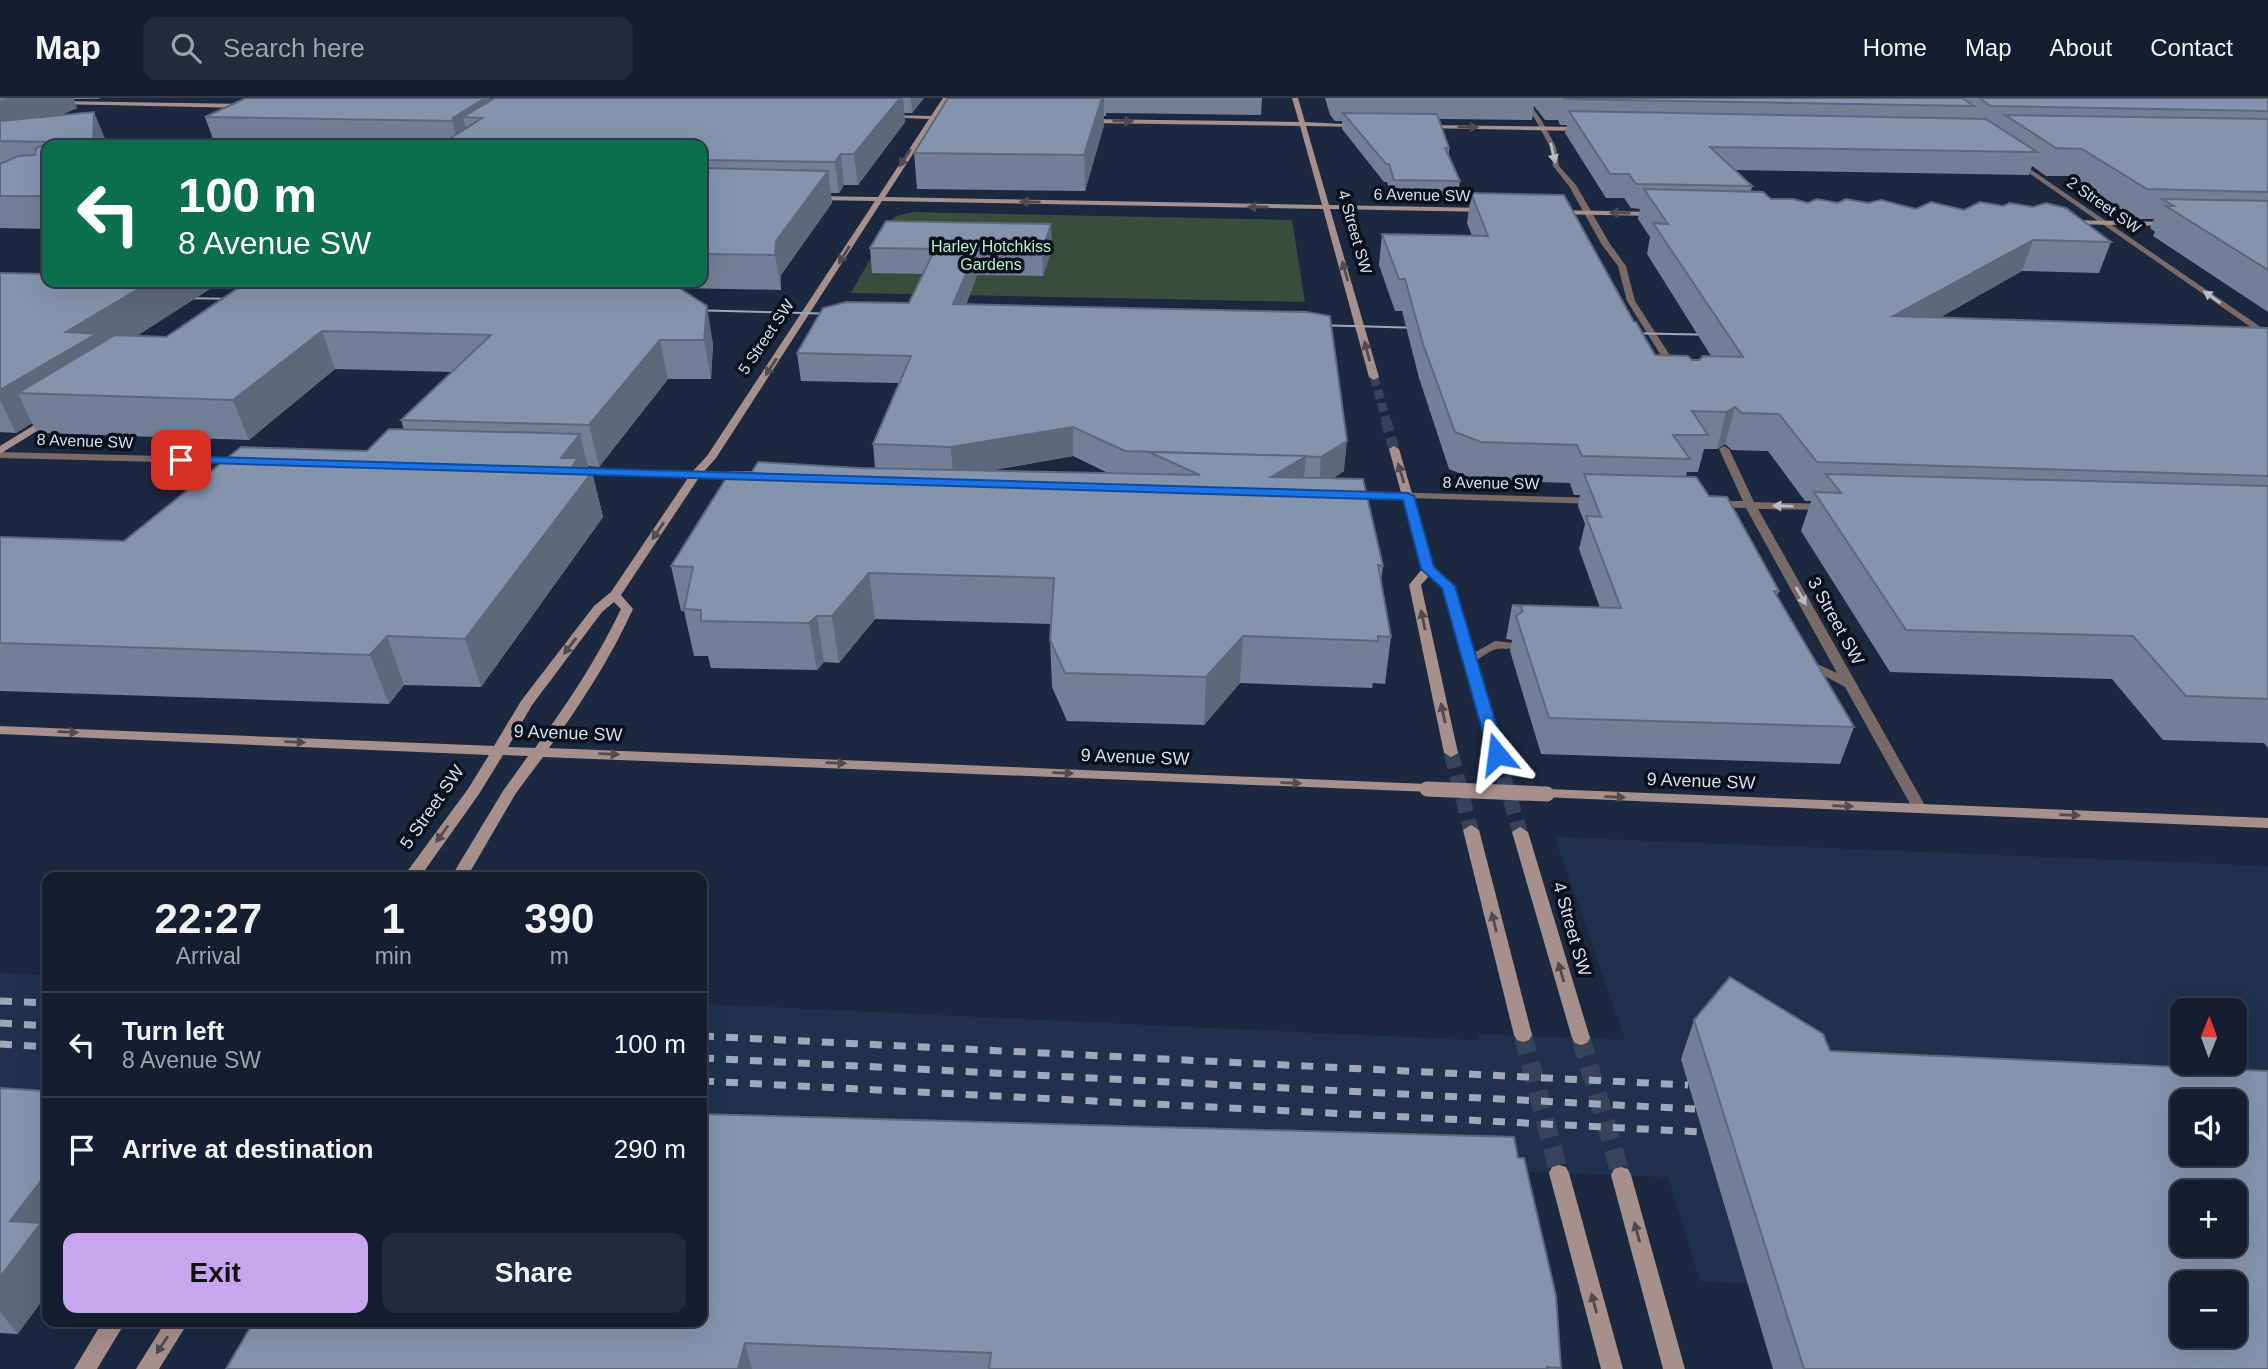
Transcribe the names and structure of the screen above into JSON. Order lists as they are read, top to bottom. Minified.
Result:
{"streets":{"main road":["6 Avenue SW","4 Street SW","5 Street SW","9 Avenue SW"],"street":["2 Street SW","8 Avenue SW","3 Street SW"]},"crossings":[["6 Avenue SW","4 Street SW"],["6 Avenue SW","5 Street SW"],["5 Street SW","9 Avenue SW"],["3 Street SW","9 Avenue SW"]],"one_way":["2 Street SW","3 Street SW","9 Avenue SW"],"parks":["Harley Hotchkiss Gardens"],"north":"top","page":{"header":"Map","search":"Search here","nav":["Home","Map","About","Contact"],"turn":["100 m","8 Avenue SW"],"eta":["22:27","Arrival","1","min","390","m"],"list":[{"name":"Turn left","note":"8 Avenue SW","value":"100 m"},{"name":"Arrive at destination","value":"290 m"}],"map_buttons":["+","−"],"buttons":["Exit","Share"]}}
